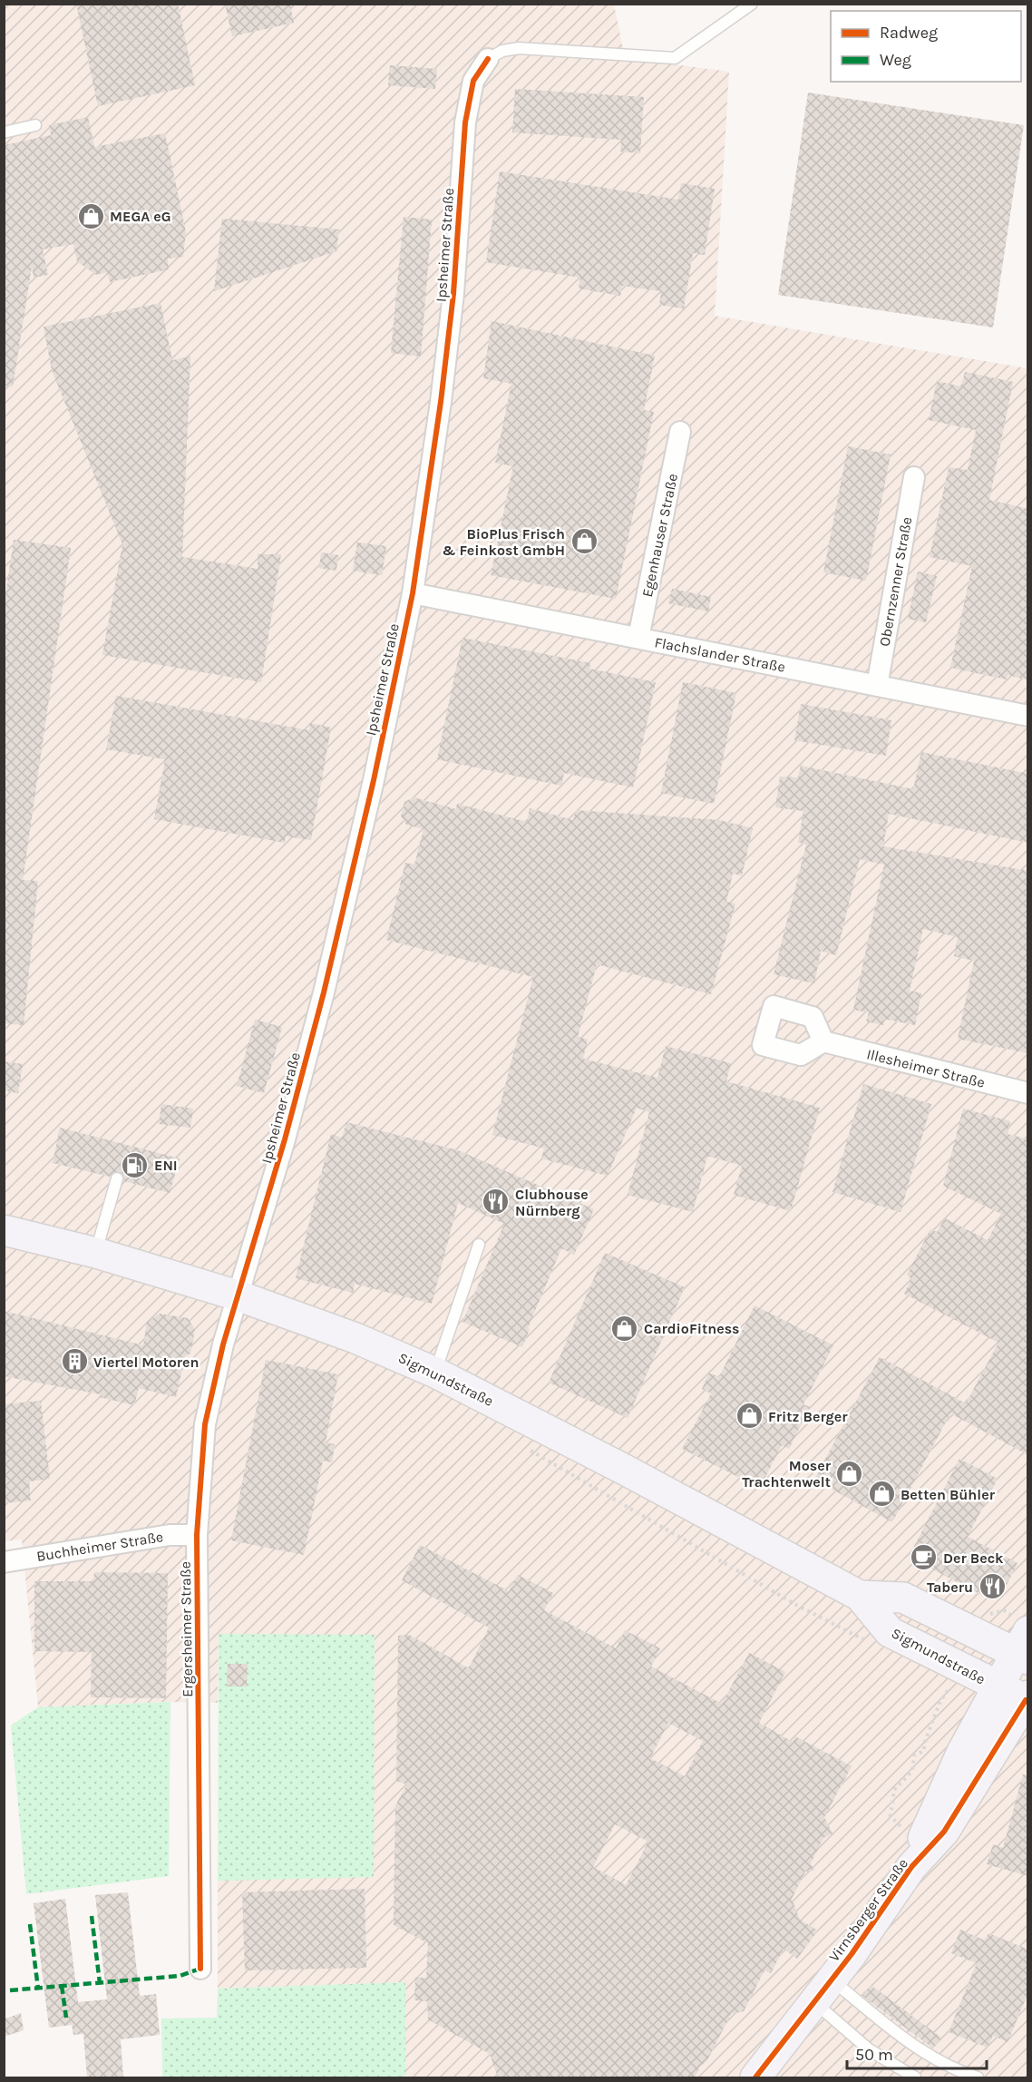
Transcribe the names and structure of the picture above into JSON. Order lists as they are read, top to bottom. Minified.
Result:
{"streets":{"main road":["Sigmundstraße","Virnsberger Straße"],"street":["Ipsheimer Straße","Egenhauser Straße","Obernzenner Straße","Flachslander Straße","Illesheimer Straße","Buchheimer Straße","Ergersheimer Straße"]},"crossings":[["Ipsheimer Straße","Flachslander Straße"],["Ipsheimer Straße","Sigmundstraße"],["Ipsheimer Straße","Ergersheimer Straße"],["Egenhauser Straße","Flachslander Straße"],["Obernzenner Straße","Flachslander Straße"],["Sigmundstraße","Ergersheimer Straße"],["Sigmundstraße","Virnsberger Straße"],["Buchheimer Straße","Ergersheimer Straße"]],"places":{"shop":["MEGA eG","BioPlus Frisch & Feinkost GmbH","CardioFitness","Fritz Berger","Moser Trachtenwelt","Betten Bühler"],"fuel station":["ENI"],"restaurant":["Clubhouse Nürnberg","Taberu"],"building":["Viertel Motoren"],"cafe":["Der Beck"]},"legend":["Radweg","Weg"],"scale_bar":"50 m"}
